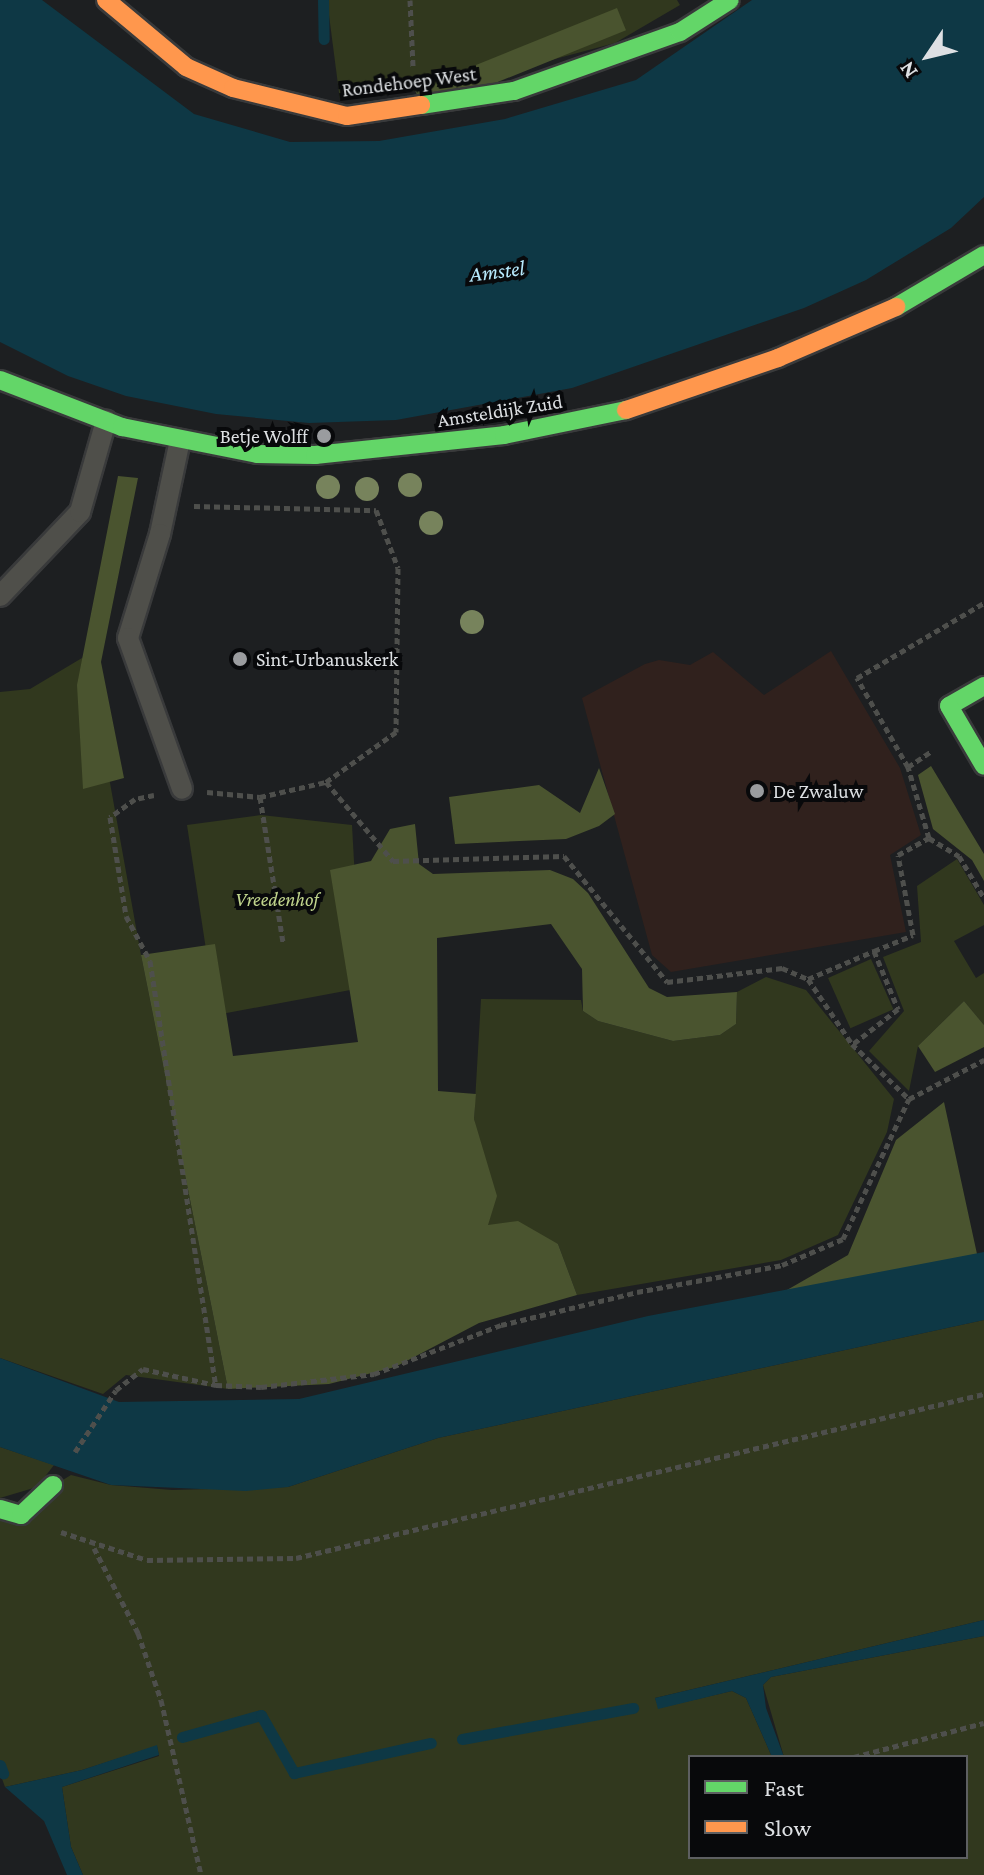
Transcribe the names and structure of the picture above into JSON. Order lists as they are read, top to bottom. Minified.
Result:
{"streets":{"street":["Rondehoep West","Amsteldijk Zuid"]},"water":["Amstel"],"parks":["Vreedenhof"],"places":["Betje Wolff","Sint-Urbanuskerk","De Zwaluw"],"legend":["Fast","Slow"],"north":"bottom left"}
